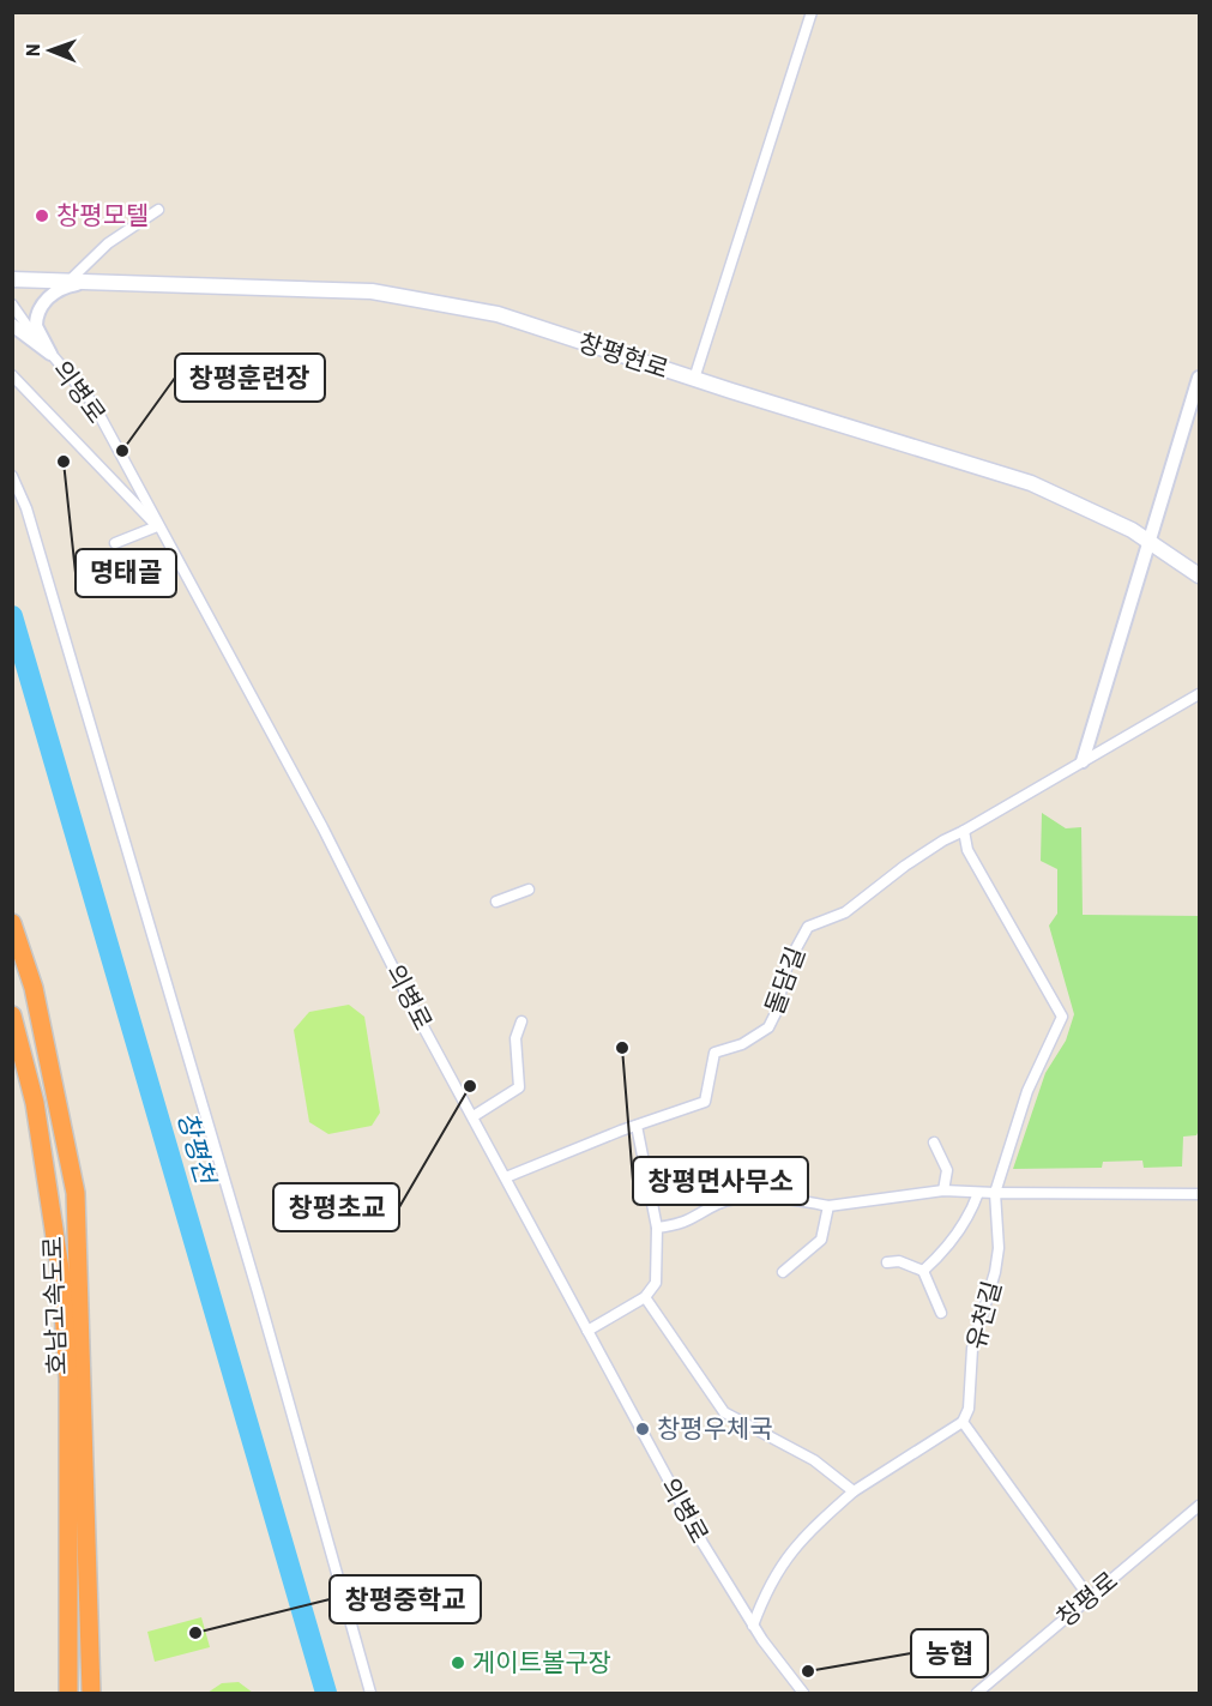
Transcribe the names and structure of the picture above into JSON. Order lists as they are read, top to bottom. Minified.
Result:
{"streets":{"highway":["호남고속도로"],"main road":["창평현로"],"street":["의병로","돌담길","유천길","창평로"]},"crossings":[["의병로","돌담길"]],"water":["창평천"],"places":["창평모텔","창평훈련장","명태골","창평면사무소","창평초교","창평우체국","창평중학교","게이트볼구장","농협"],"north":"left"}
